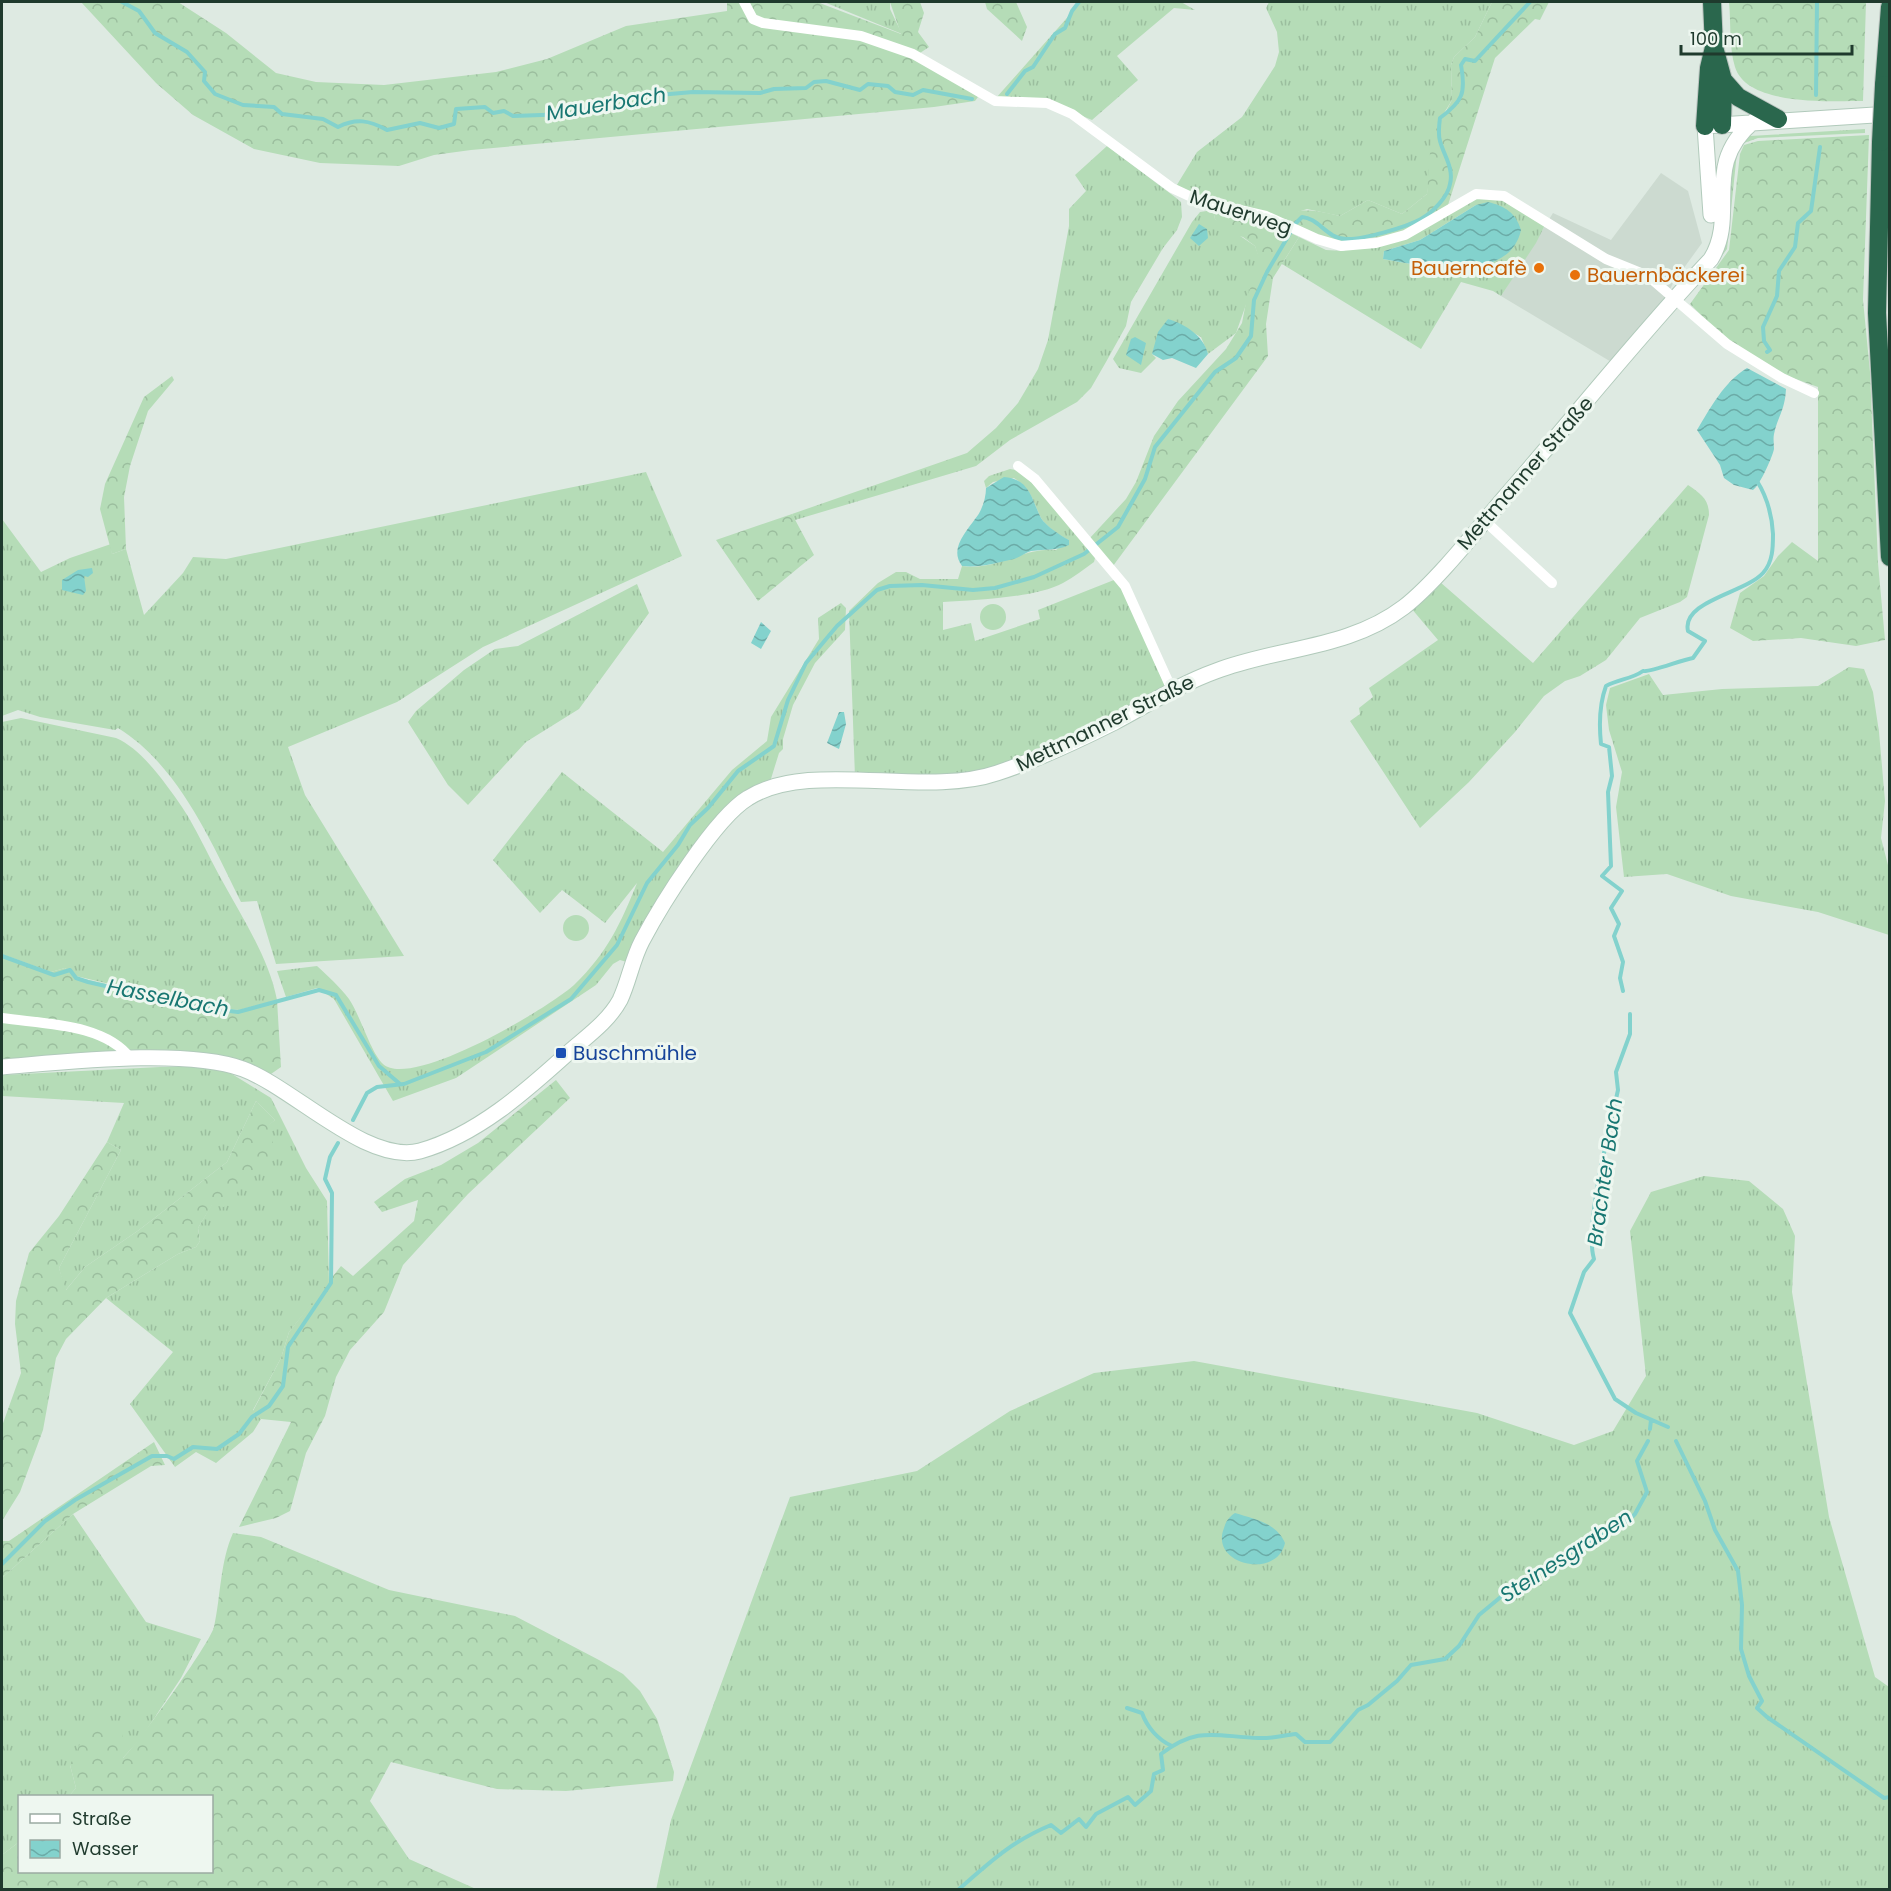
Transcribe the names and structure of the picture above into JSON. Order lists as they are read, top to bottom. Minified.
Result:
{"streets":{"main road":["Mettmanner Straße"],"street":["Mauerweg"]},"crossings":[["Mauerweg","Mettmanner Straße"]],"water":["Mauerbach","Hasselbach","Brachter Bach","Steinesgraben"],"places":{"other":["Bauerncafè","Bauernbäckerei"],"transit":["Buschmühle"]},"legend":["Straße","Wasser"],"scale_bar":"100 m"}
